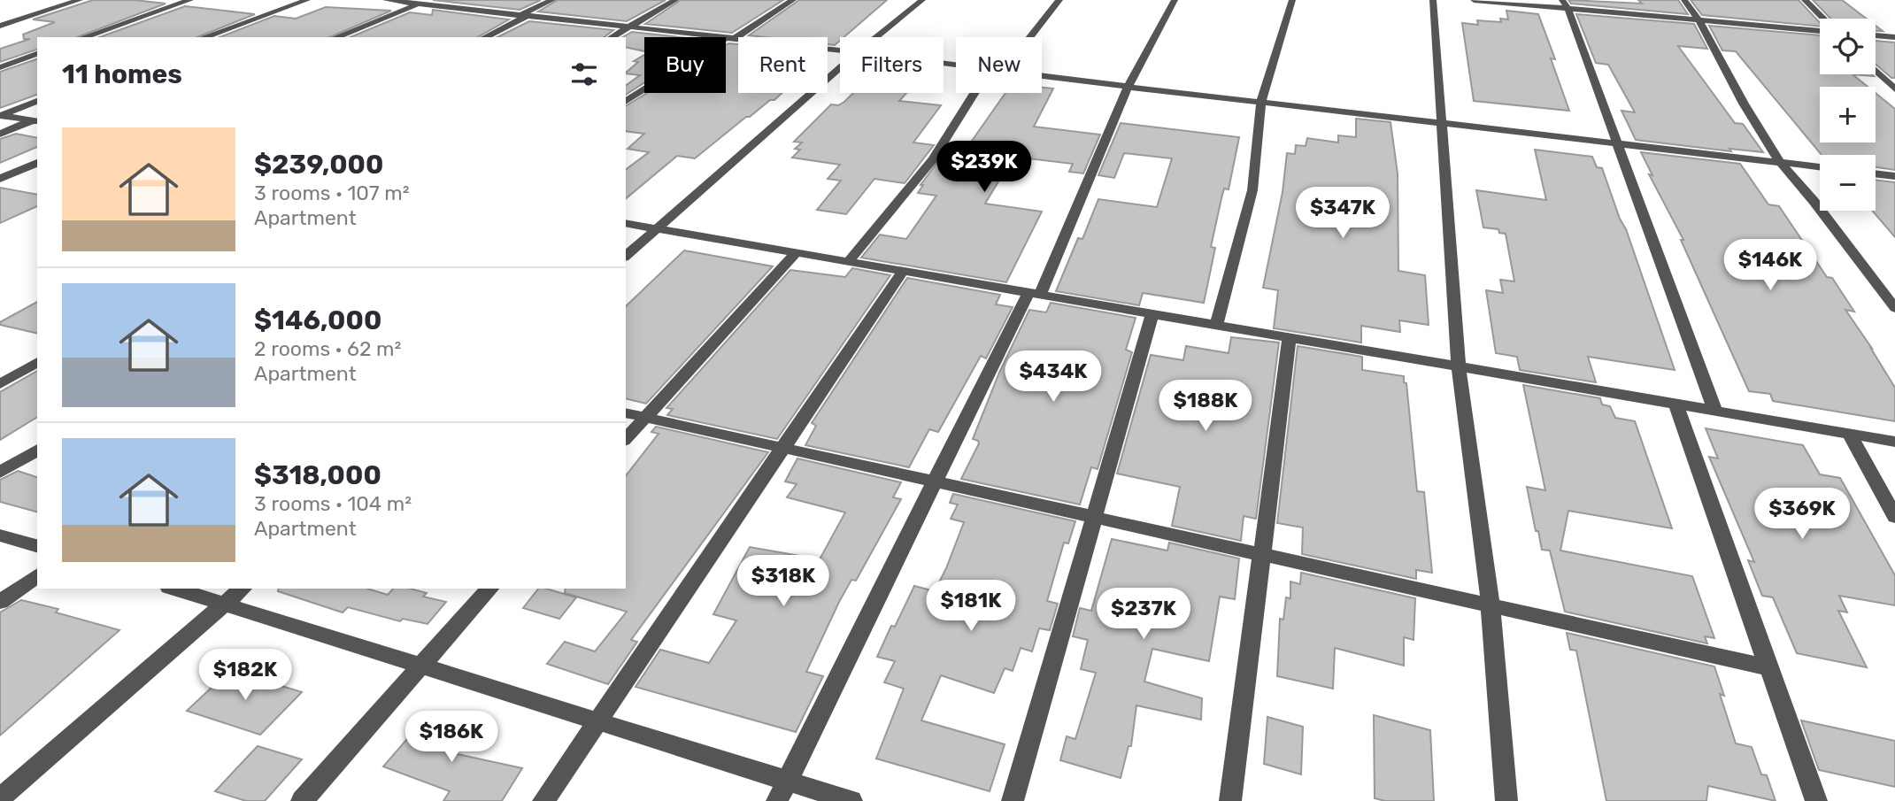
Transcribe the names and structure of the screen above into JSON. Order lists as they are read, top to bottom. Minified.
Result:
{"page":{"map_buttons":["+","−"],"chip":["Buy","Rent","Filters","New"],"heading":"11 homes","list":[{"name":"$239,000","note":"3 rooms · 107 m² · Apartment"},{"name":"$146,000","note":"2 rooms · 62 m² · Apartment"},{"name":"$318,000","note":"3 rooms · 104 m² · Apartment"}],"price":["$239K","$347K","$146K","$434K","$188K","$369K","$318K","$181K","$237K","$182K","$186K"]}}
